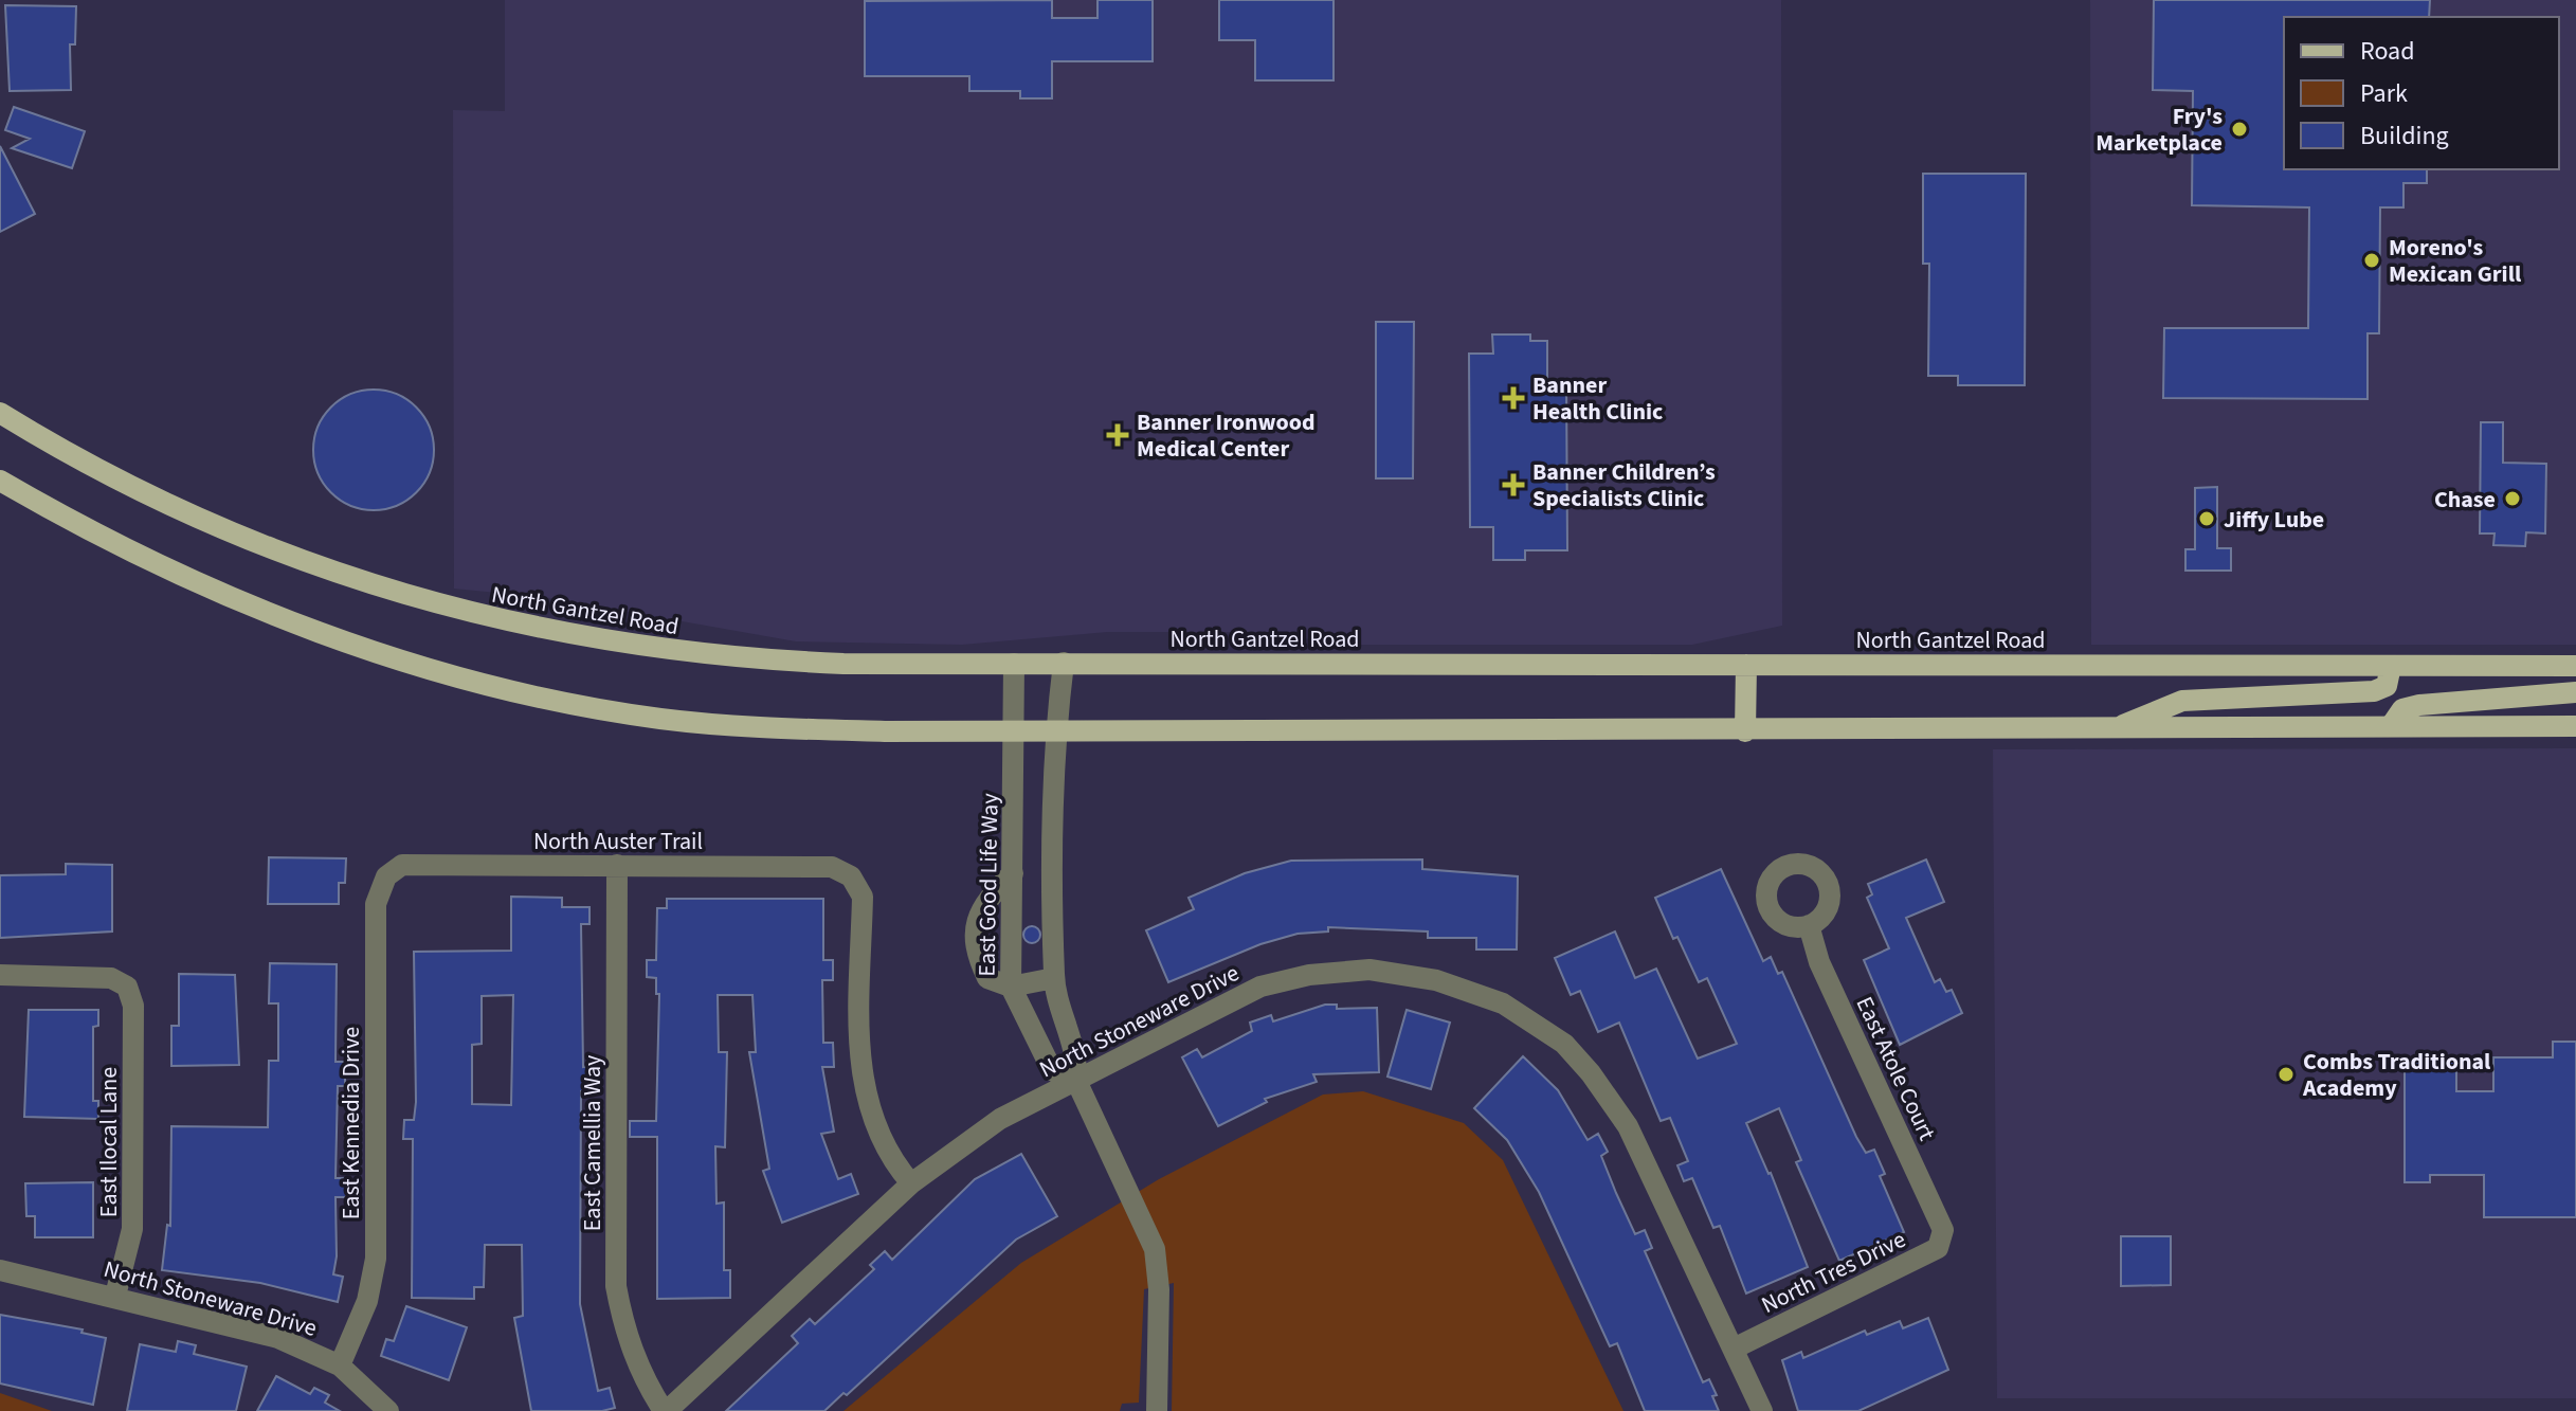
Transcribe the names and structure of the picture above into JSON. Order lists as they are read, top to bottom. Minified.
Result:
{"streets":{"main road":["North Gantzel Road"],"street":["North Auster Trail","East Good Life Way","North Stoneware Drive","East Atole Court","East Kennedia Drive","East Ilocal Lane","East Camellia Way","North Tres Drive"]},"crossings":[["North Gantzel Road","East Good Life Way"],["North Auster Trail","North Stoneware Drive"],["North Auster Trail","East Kennedia Drive"],["North Auster Trail","East Camellia Way"],["East Good Life Way","North Stoneware Drive"],["North Stoneware Drive","East Kennedia Drive"],["North Stoneware Drive","East Ilocal Lane"],["North Stoneware Drive","East Camellia Way"],["North Stoneware Drive","North Tres Drive"],["East Atole Court","North Tres Drive"]],"places":{"other":["Fry's Marketplace","Moreno's Mexican Grill","Chase","Jiffy Lube","Combs Traditional Academy"],"health":["Banner Health Clinic","Banner Ironwood Medical Center","Banner Children’s Specialists Clinic"]},"legend":["Road","Park","Building"]}
